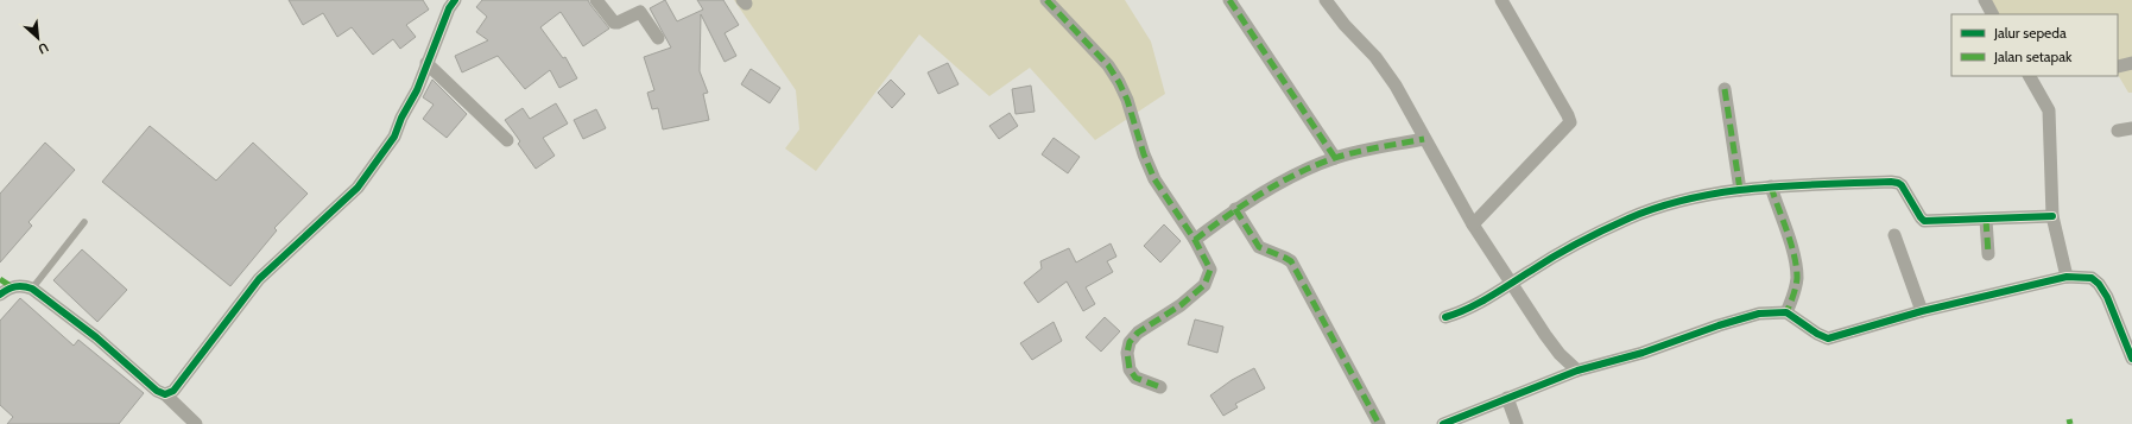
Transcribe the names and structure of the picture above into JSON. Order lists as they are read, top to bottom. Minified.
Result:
{"legend":["Jalur sepeda","Jalan setapak"],"north":"bottom right"}
